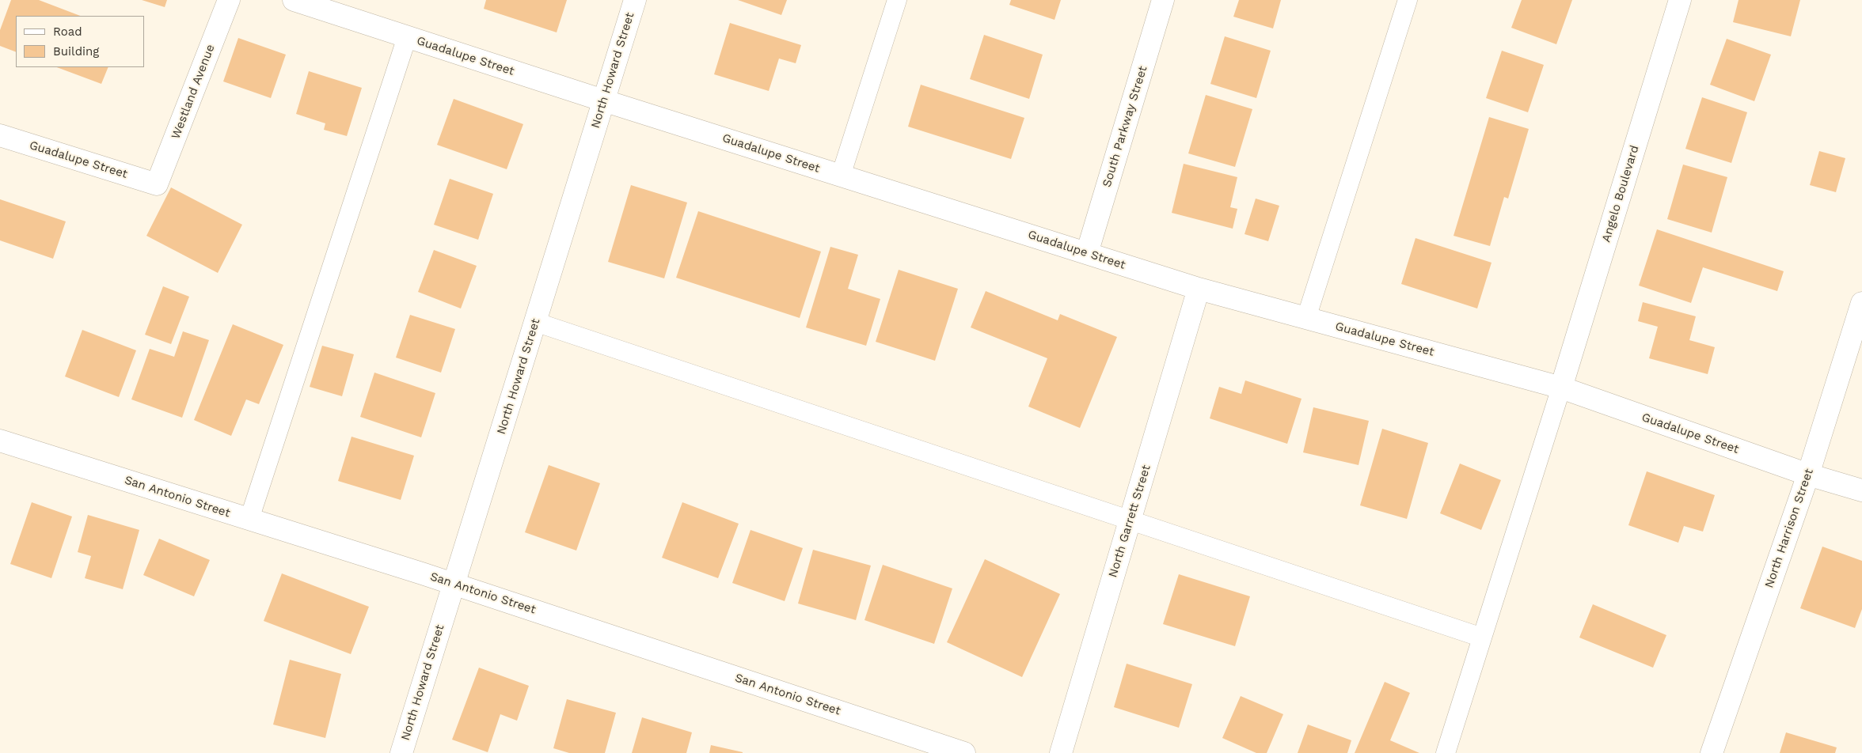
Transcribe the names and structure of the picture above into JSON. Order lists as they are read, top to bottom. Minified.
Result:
{"streets":{"street":["Guadalupe Street","North Howard Street","Westland Avenue","South Parkway Street","Angelo Boulevard","San Antonio Street","North Garrett Street","North Harrison Street"]},"crossings":[["Guadalupe Street","North Howard Street"],["Guadalupe Street","Westland Avenue"],["Guadalupe Street","South Parkway Street"],["Guadalupe Street","Angelo Boulevard"],["Guadalupe Street","North Garrett Street"],["Guadalupe Street","North Harrison Street"],["North Howard Street","San Antonio Street"]],"legend":["Road","Building"]}
